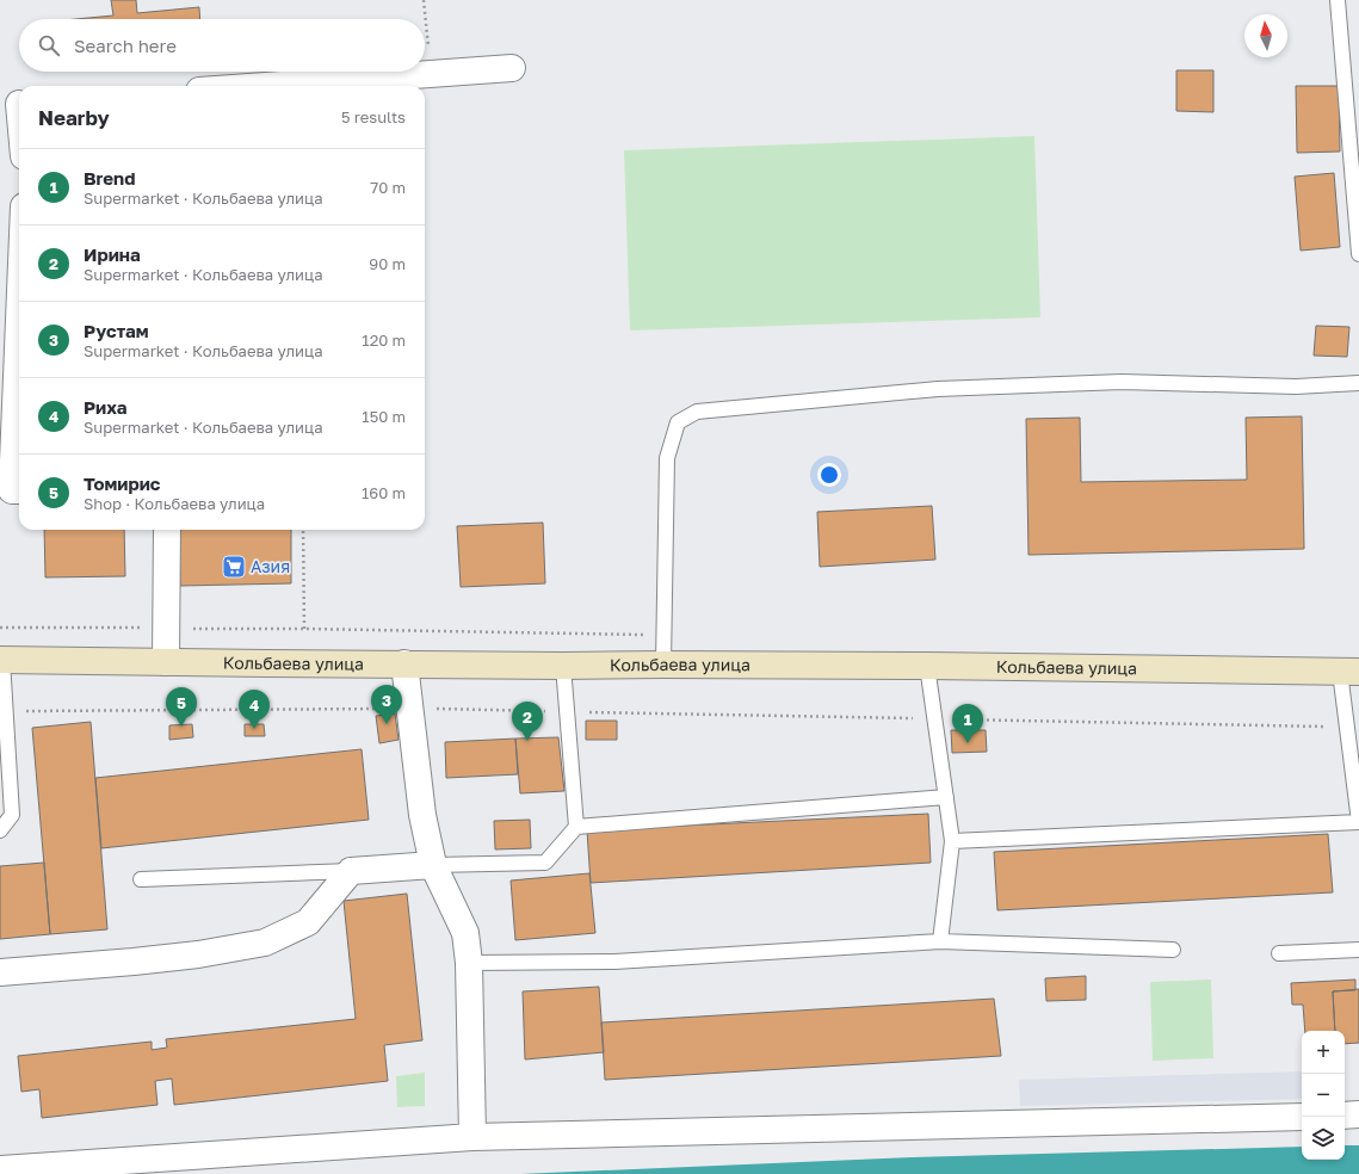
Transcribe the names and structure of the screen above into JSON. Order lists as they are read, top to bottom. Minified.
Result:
{"streets":{"main road":["Кольбаева улица"]},"places":{"supermarket":["Азия"]},"north":"top","page":{"search":"Search here","heading":["Nearby","5 results"],"list":[{"mark":"1","name":"Brend","note":"Supermarket · Кольбаева улица","value":"70 m"},{"mark":"2","name":"Ирина","note":"Supermarket · Кольбаева улица","value":"90 m"},{"mark":"3","name":"Рустам","note":"Supermarket · Кольбаева улица","value":"120 m"},{"mark":"4","name":"Риха","note":"Supermarket · Кольбаева улица","value":"150 m"},{"mark":"5","name":"Томирис","note":"Shop · Кольбаева улица","value":"160 m"}],"pins":["3","5","4","2","1"],"map_buttons":["+","−"]}}
